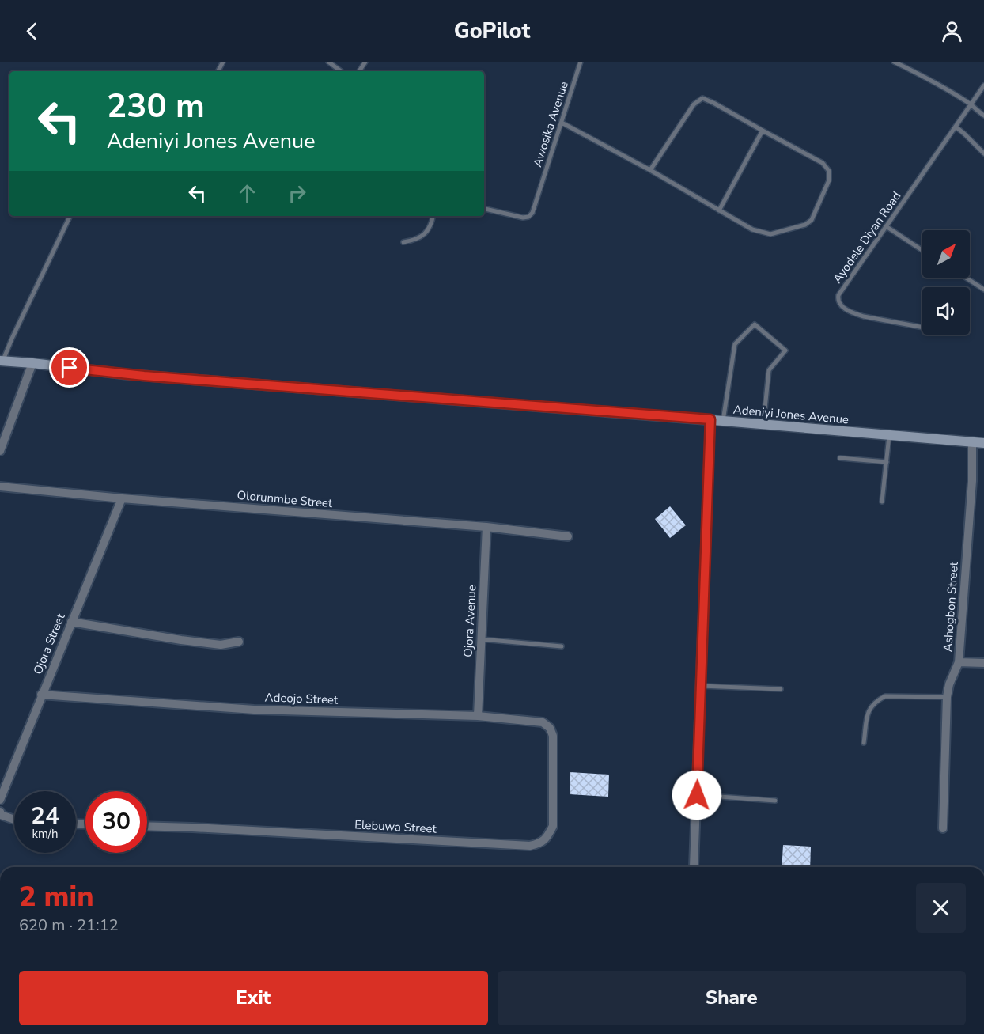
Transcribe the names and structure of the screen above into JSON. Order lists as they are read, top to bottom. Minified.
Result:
{"streets":{"street":["Adeniyi Jones Avenue","Olorunmbe Street","Ashogbon Street","Ojora Avenue","Ojora Street","Adeojo Street","Elebuwa Street"],"lane":["Awosika Avenue","Ayodele Diyan Road"]},"crossings":[["Adeniyi Jones Avenue","Ashogbon Street"],["Olorunmbe Street","Ojora Avenue"],["Olorunmbe Street","Ojora Street"],["Ojora Avenue","Adeojo Street"],["Ojora Street","Adeojo Street"],["Adeojo Street","Elebuwa Street"]],"north":"top right","page":{"header":"GoPilot","turn":["230 m","Adeniyi Jones Avenue"],"speed":"24 km/h","limit":"30","heading":["2 min","620 m · 21:12"],"buttons":["Exit","Share"]}}
